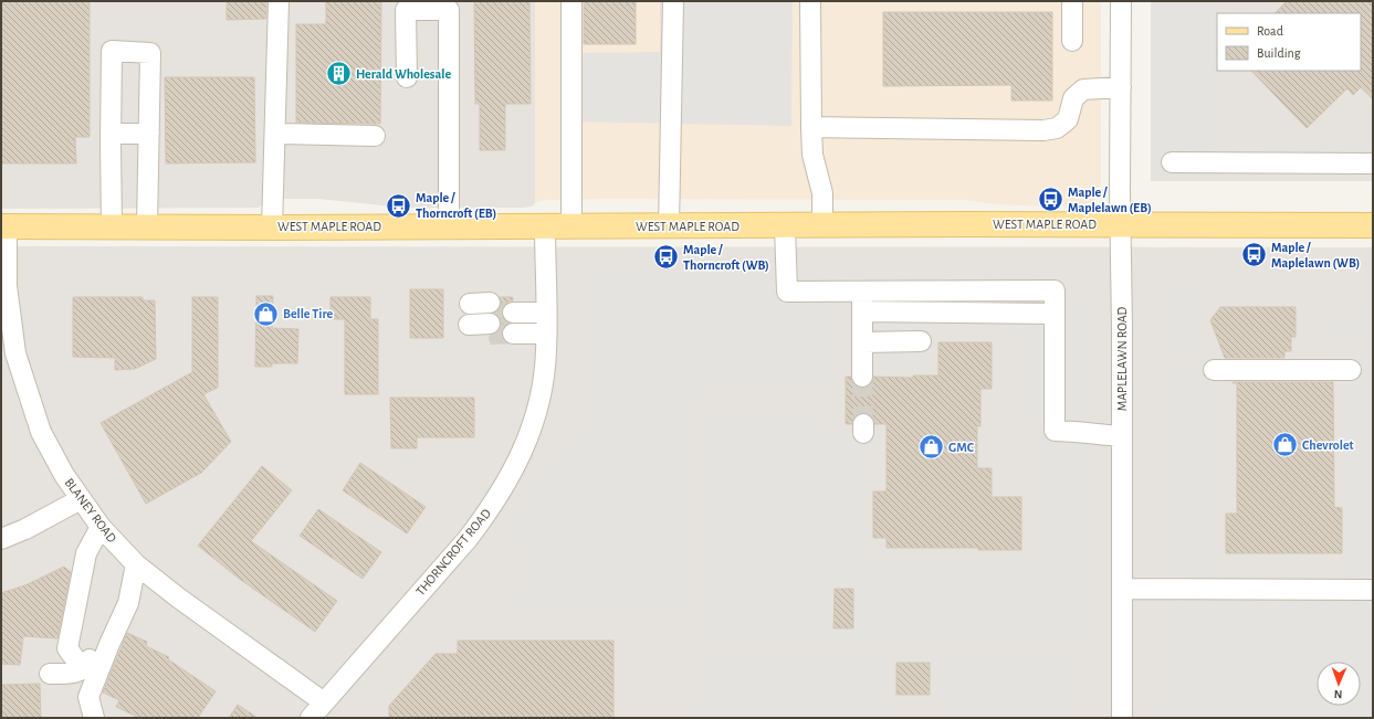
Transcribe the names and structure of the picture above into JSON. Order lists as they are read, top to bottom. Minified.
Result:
{"streets":{"main road":["WEST MAPLE ROAD"],"street":["MAPLELAWN ROAD","BLANEY ROAD","THORNCROFT ROAD"]},"crossings":[["WEST MAPLE ROAD","MAPLELAWN ROAD"],["WEST MAPLE ROAD","BLANEY ROAD"],["WEST MAPLE ROAD","THORNCROFT ROAD"],["BLANEY ROAD","THORNCROFT ROAD"]],"places":{"building":["Herald Wholesale"],"bus stop":["Maple / Maplelawn (EB)","Maple / Thorncroft (EB)","Maple / Maplelawn (WB)","Maple / Thorncroft (WB)"],"shop":["Belle Tire","Chevrolet","GMC"]},"legend":["Road","Building"],"north":"bottom"}
